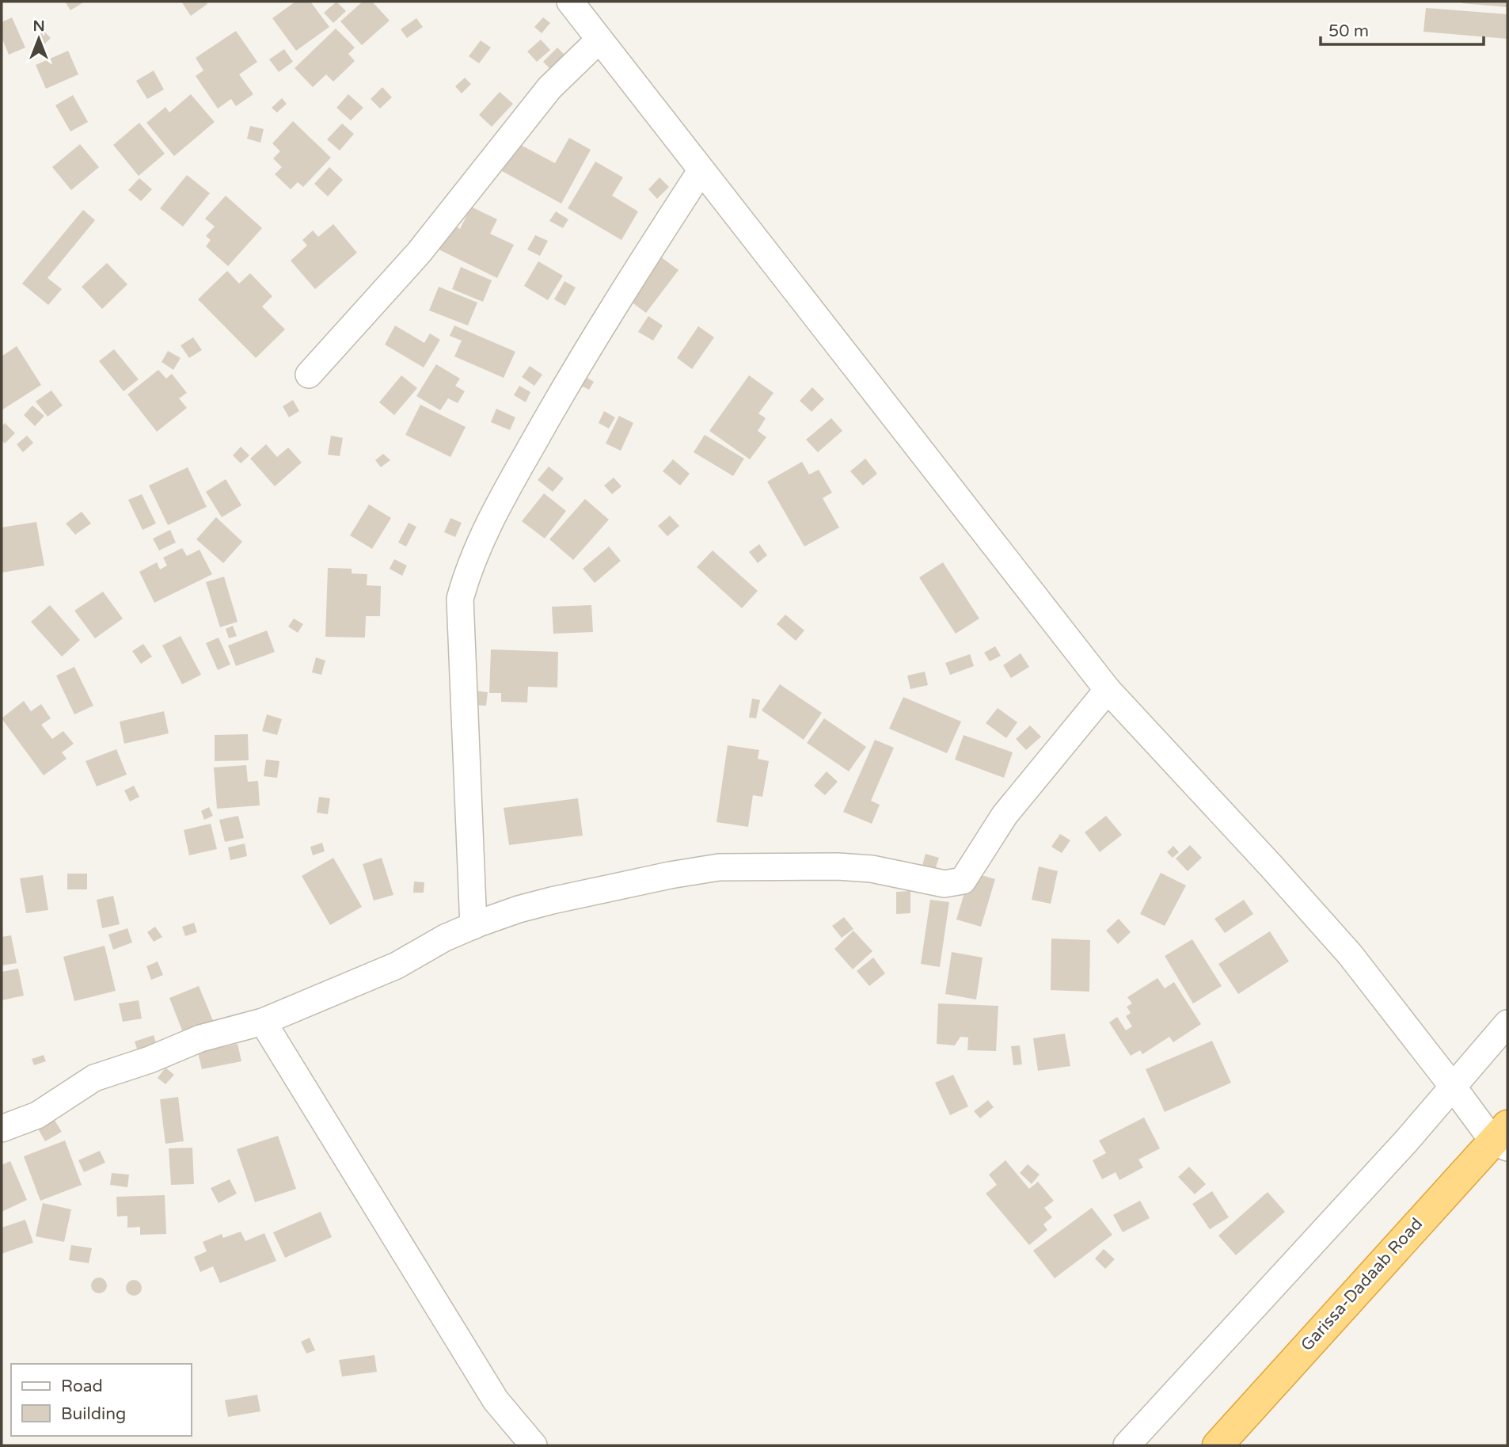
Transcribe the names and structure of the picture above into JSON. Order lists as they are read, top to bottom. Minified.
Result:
{"streets":{"highway":["Garissa-Dadaab Road"]},"legend":["Road","Building"],"scale_bar":"50 m","north":"top"}
